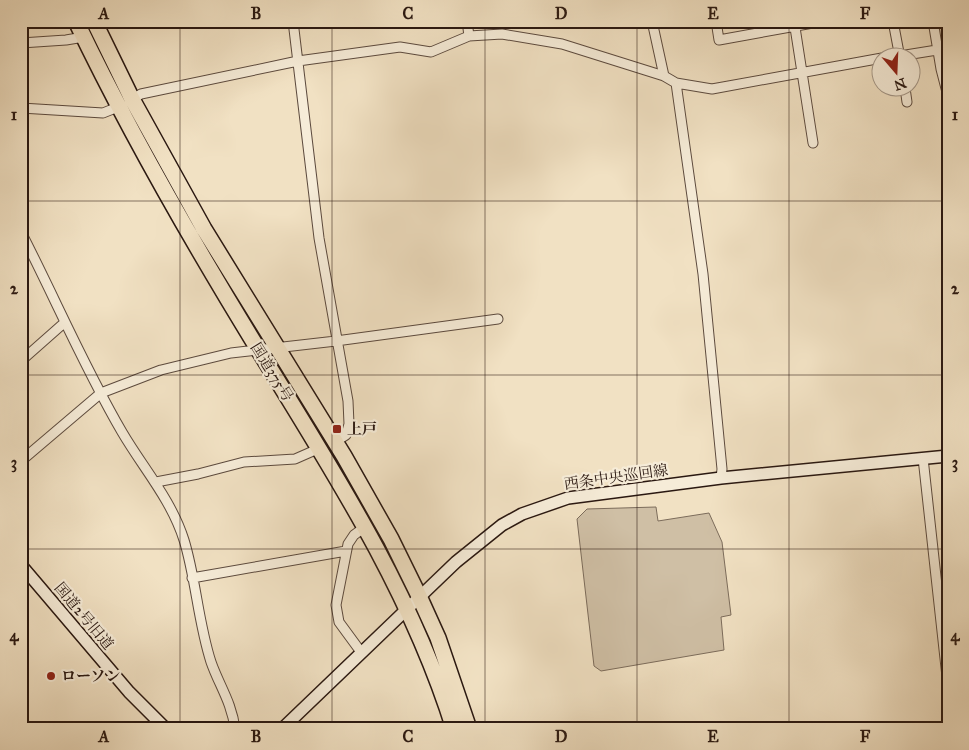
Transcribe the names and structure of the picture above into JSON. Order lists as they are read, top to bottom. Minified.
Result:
{"streets":{"highway":["国道375号"],"street":["西条中央巡回線","国道2号旧道"]},"crossings":[["国道375号","西条中央巡回線"]],"places":{"transit":["上戸"],"other":["ローソン"]},"north":"bottom","grid":{"columns":["A","B","C","D","E","F"],"rows":["1","2","3","4"]}}
